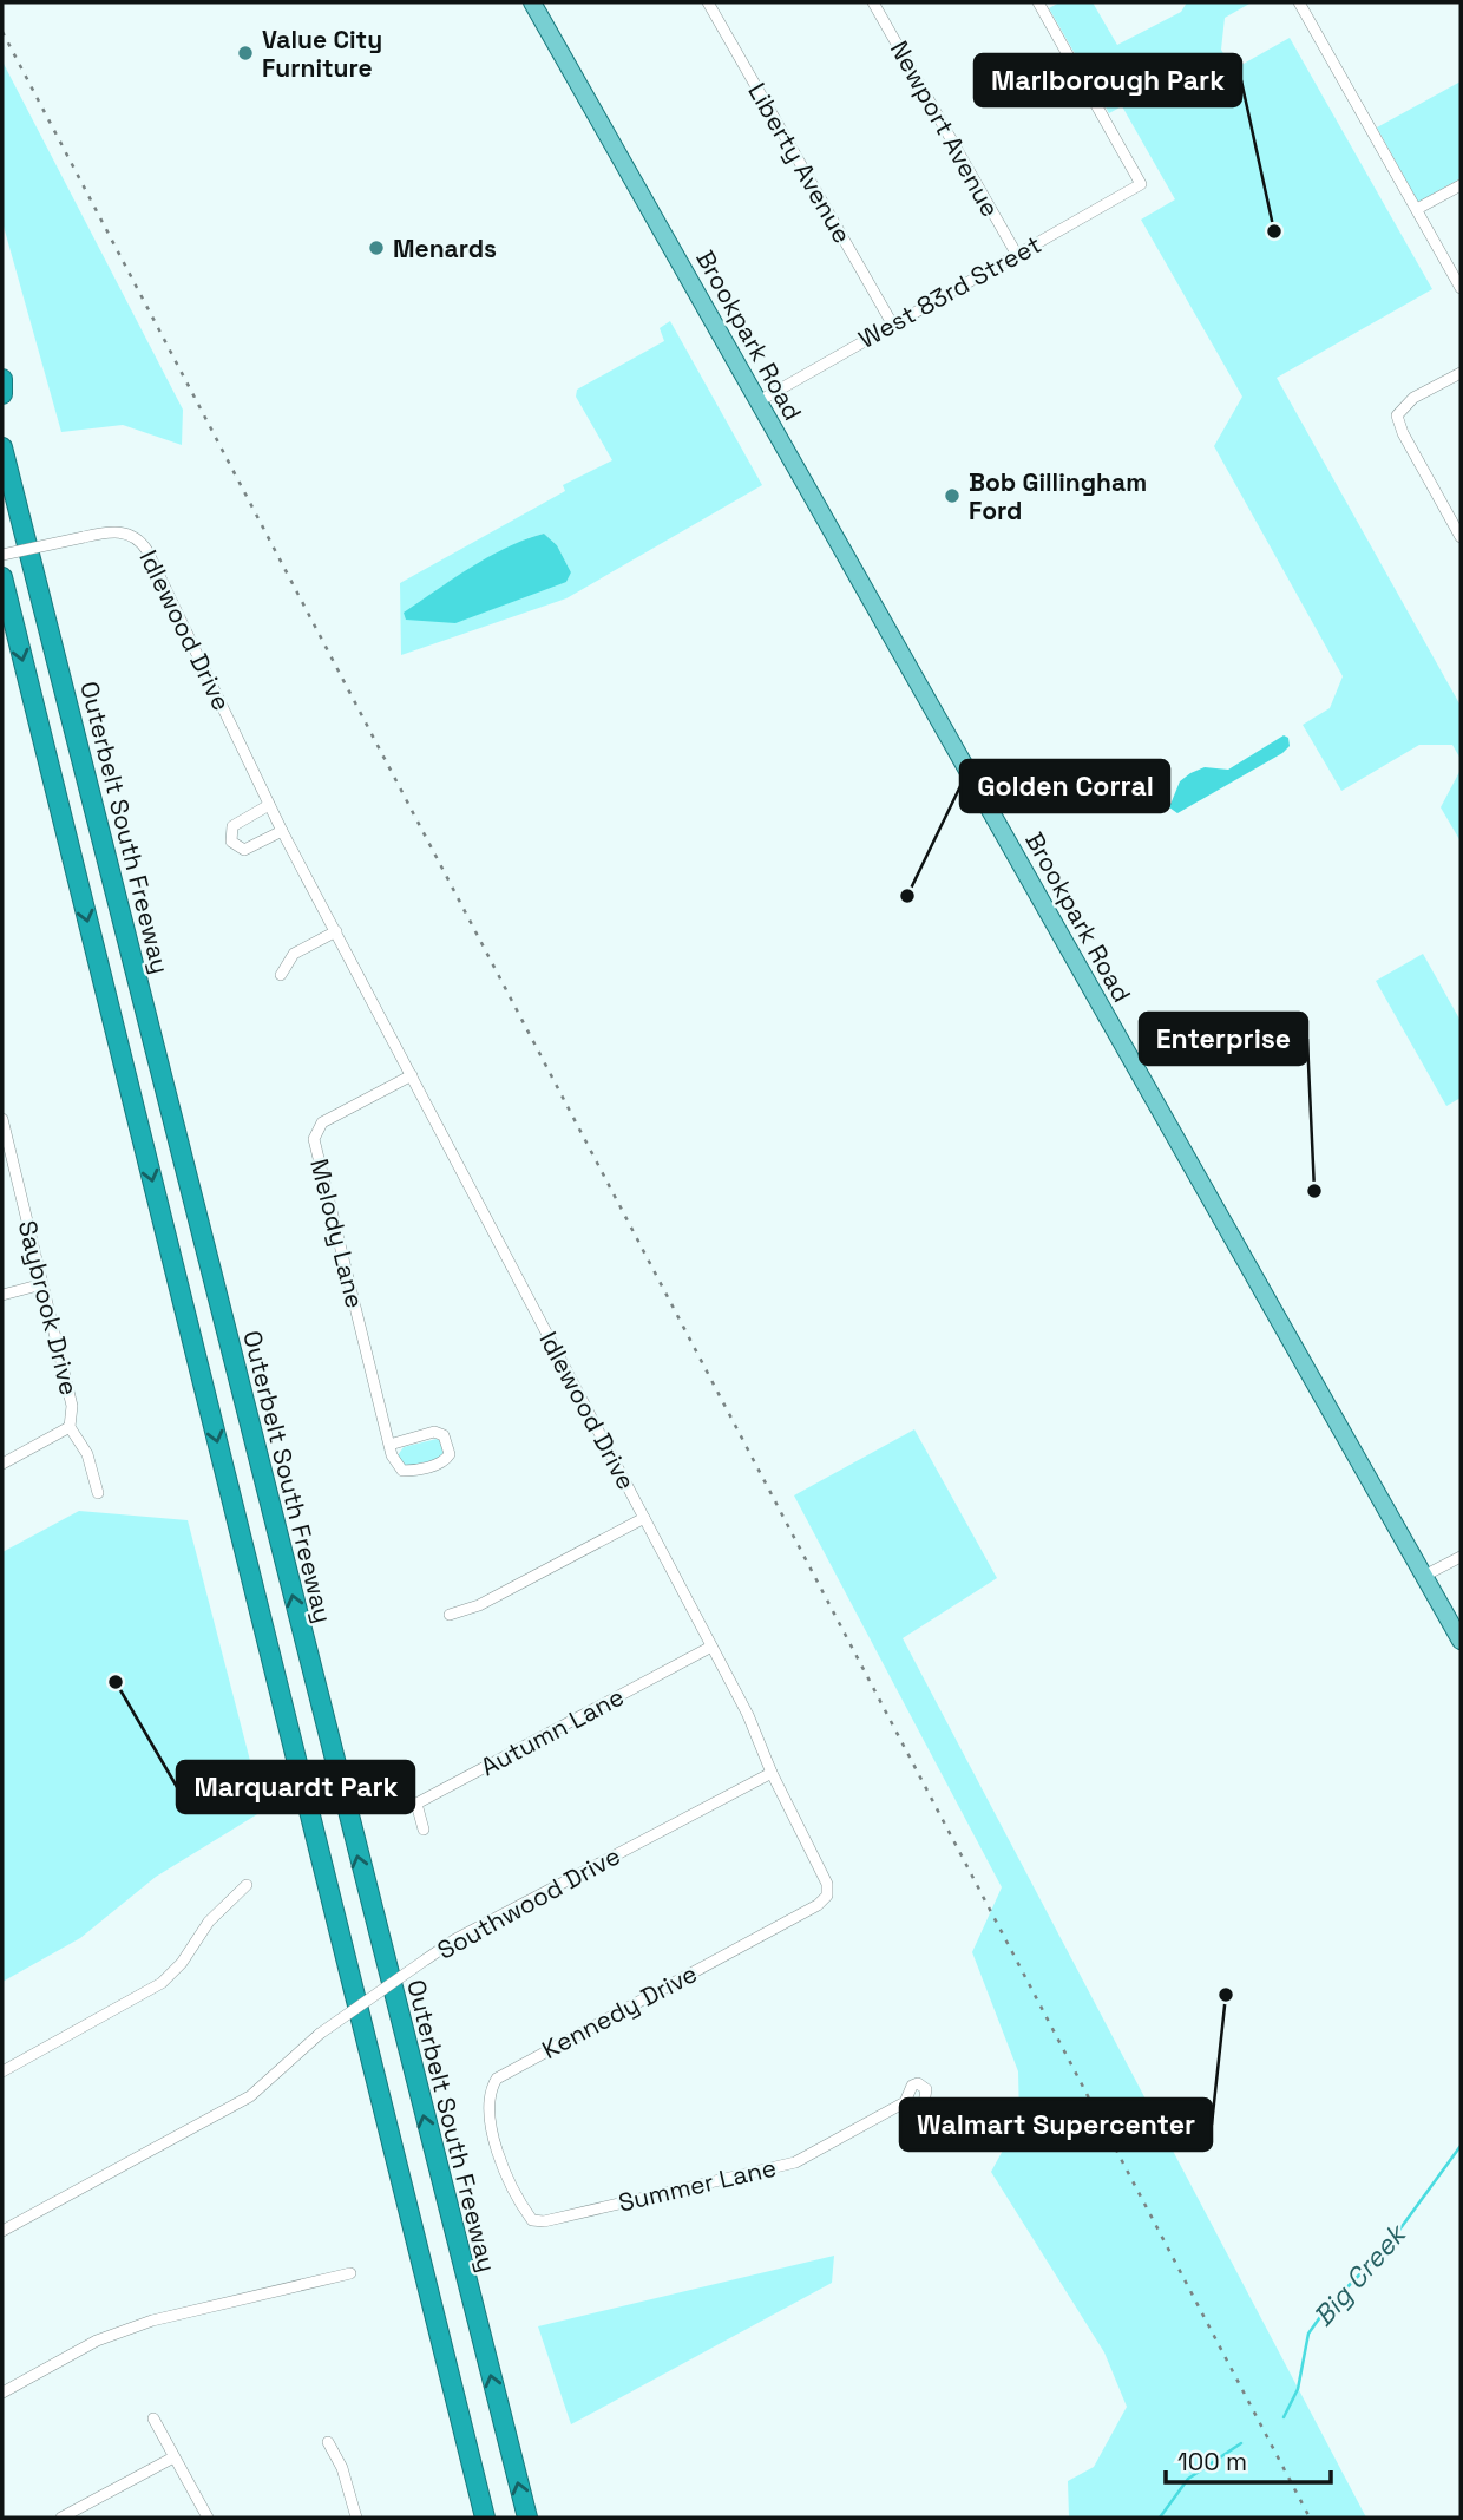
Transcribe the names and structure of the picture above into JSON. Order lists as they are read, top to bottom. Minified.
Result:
{"streets":{"highway":["Outerbelt South Freeway"],"main road":["Brookpark Road"],"street":["Newport Avenue","Liberty Avenue","West 83rd Street","Idlewood Drive","Melody Lane","Saybrook Drive","Autumn Lane","Southwood Drive","Kennedy Drive","Summer Lane"]},"crossings":[["Newport Avenue","West 83rd Street"],["Liberty Avenue","West 83rd Street"],["West 83rd Street","Brookpark Road"],["Idlewood Drive","Melody Lane"],["Idlewood Drive","Autumn Lane"],["Idlewood Drive","Southwood Drive"],["Idlewood Drive","Kennedy Drive"],["Kennedy Drive","Summer Lane"]],"water":["Big Creek"],"places":["Value City Furniture","Marlborough Park","Menards","Bob Gillingham Ford","Golden Corral","Enterprise","Marquardt Park","Walmart Supercenter"],"scale_bar":"100 m"}
